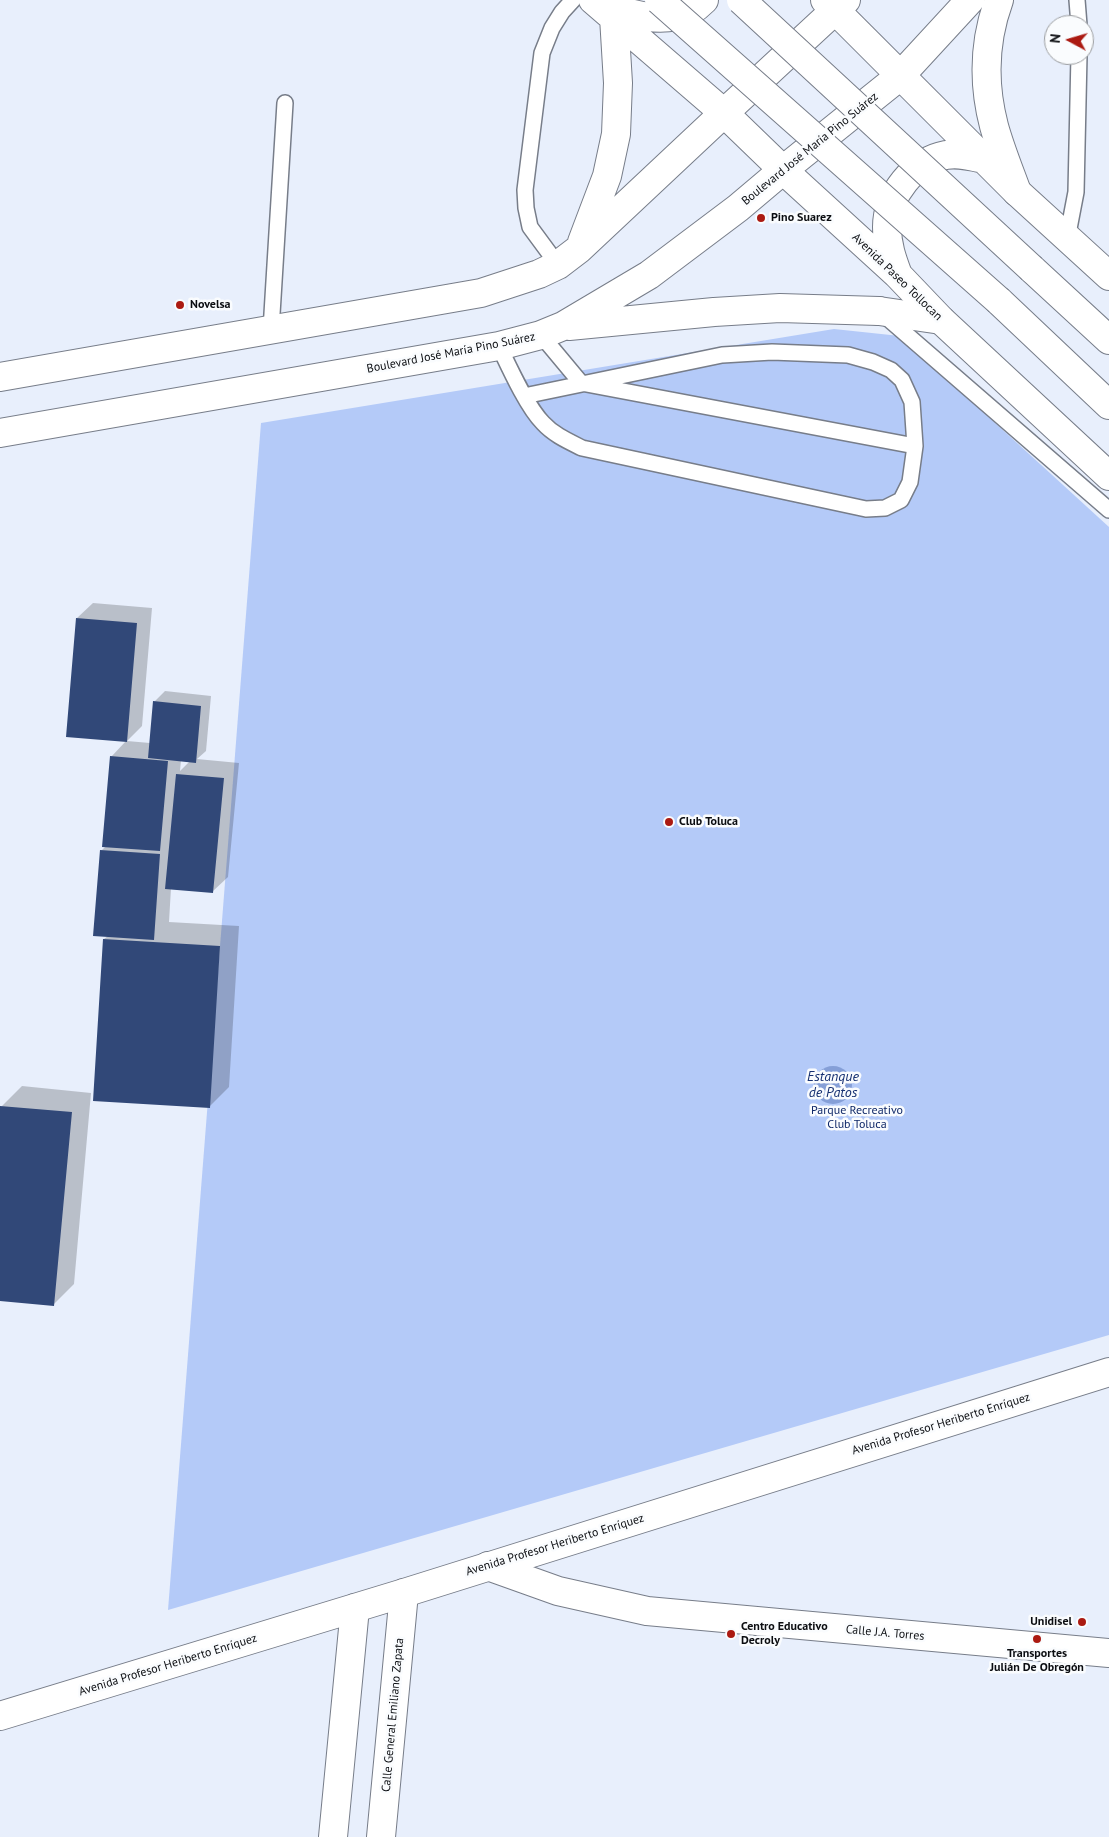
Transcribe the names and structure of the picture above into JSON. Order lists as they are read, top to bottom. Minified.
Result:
{"streets":{"main road":["Boulevard José María Pino Suárez","Avenida Paseo Tollocan","Avenida Profesor Heriberto Enríquez","Calle J.A. Torres","Calle General Emiliano Zapata"]},"crossings":[["Boulevard José María Pino Suárez","Avenida Paseo Tollocan"],["Avenida Profesor Heriberto Enríquez","Calle J.A. Torres"],["Avenida Profesor Heriberto Enríquez","Calle General Emiliano Zapata"]],"water":["Estanque de Patos"],"parks":["Parque Recreativo Club Toluca"],"places":["Pino Suarez","Novelsa","Club Toluca","Unidisel","Centro Educativo Decroly","Transportes Julián De Obregón"],"north":"left"}
